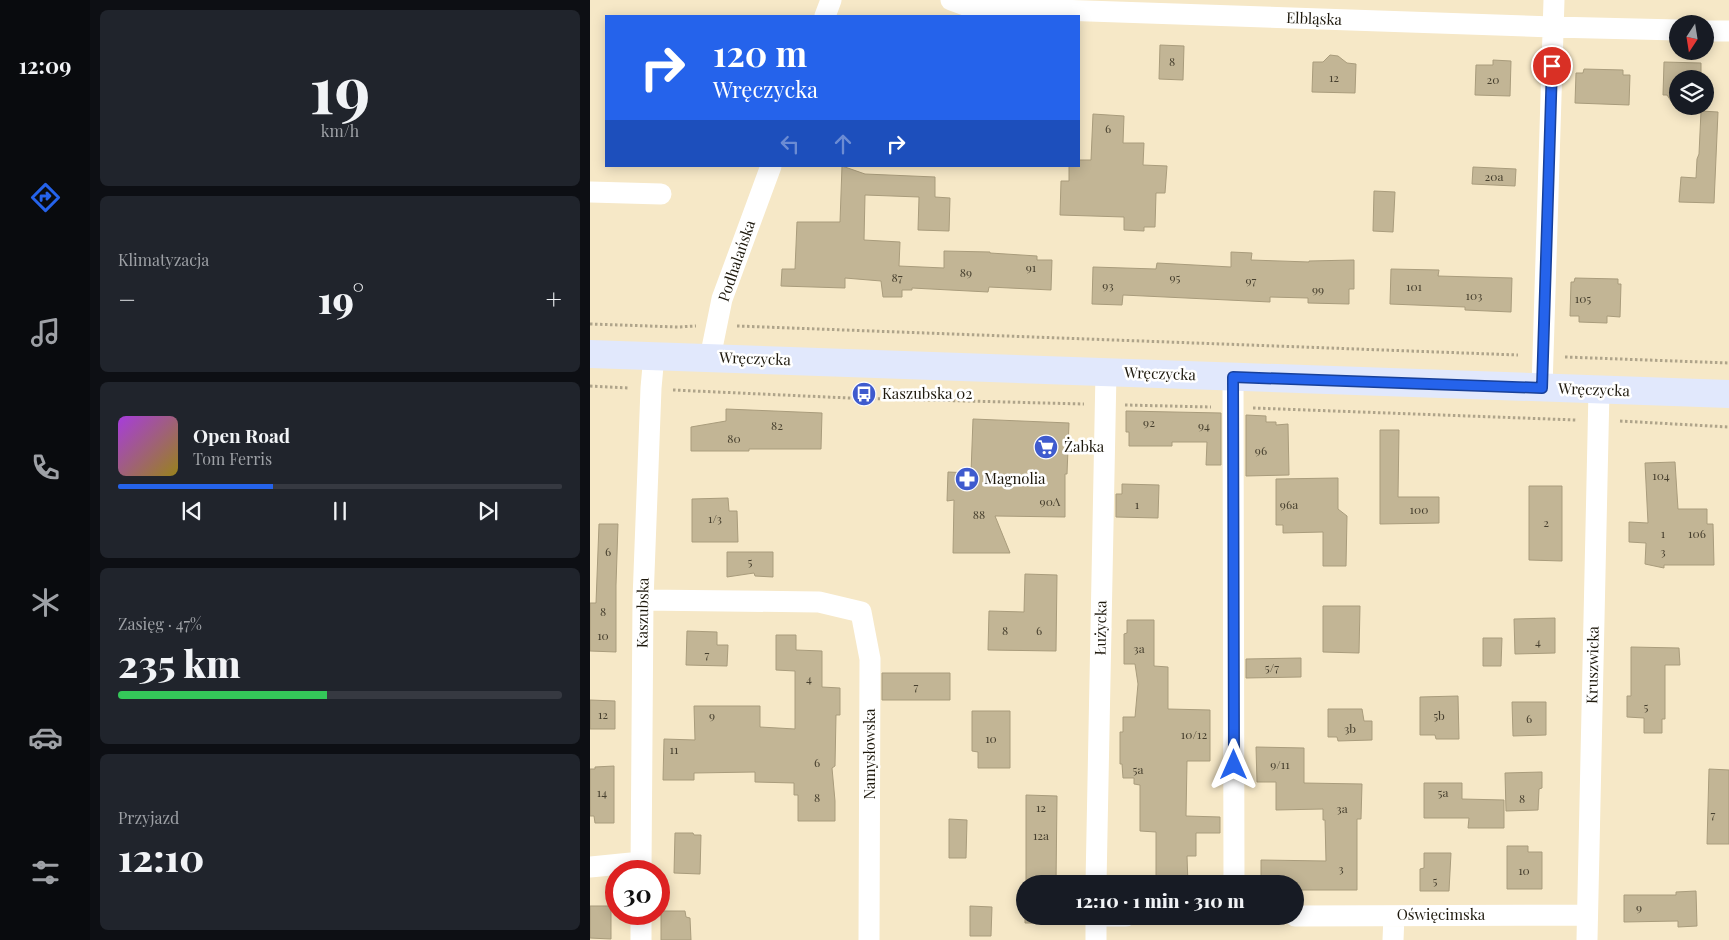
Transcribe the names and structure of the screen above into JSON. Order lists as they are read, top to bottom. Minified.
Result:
{"streets":{"main road":["Wręczycka"],"street":["Elbląska","Podhalańska","Kaszubska","Łużycka","Kruszwicka","Namysłowska","Oświęcimska"]},"crossings":[["Podhalańska","Wręczycka"],["Wręczycka","Kaszubska"],["Wręczycka","Łużycka"],["Wręczycka","Kruszwicka"],["Kaszubska","Namysłowska"],["Kruszwicka","Oświęcimska"]],"places":{"bus stop":["Kaszubska 02"],"supermarket":["Żabka"],"pharmacy":["Magnolia"]},"house_numbers":["8","12","20","6","20a","91","89","87","95","97","93","101","99","103","105","92","82","94","80","96","104","90A","1","96a","100","88","1/3","2","1","106","6","3","5","8","8","6","10","4","3a","7","5/7","4","7","5","12","9","5b","6","3b","10/12","10","11","6","9/11","5a","14","5a","8","8","12","3a","7","12a","3","10","5","9"],"north":"bottom","page":{"tabs":"12:09","tile":[["19","km/h"],"Klimatyzacja",["Zasięg · 47%","235 km"],["Przyjazd","12:10"]],"turn":["120 m","Wręczycka"],"heat":["−","19°","+"],"song":["Open Road","Tom Ferris"],"limit":"30","trip":"12:10 · 1 min · 310 m"}}
